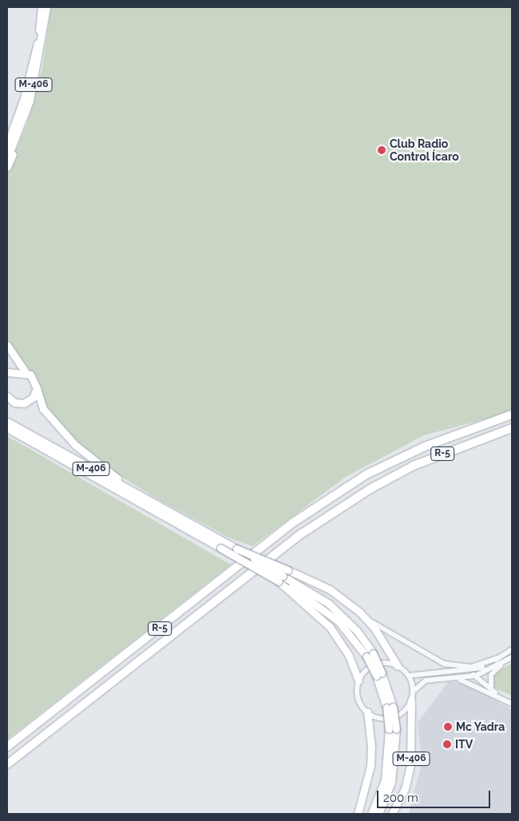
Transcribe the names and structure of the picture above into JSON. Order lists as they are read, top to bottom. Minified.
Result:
{"streets":{"highway":["R-5"],"main road":["M-406"]},"places":["Club Radio Control Ícaro","Mc Yadra","ITV"],"scale_bar":"200 m"}
